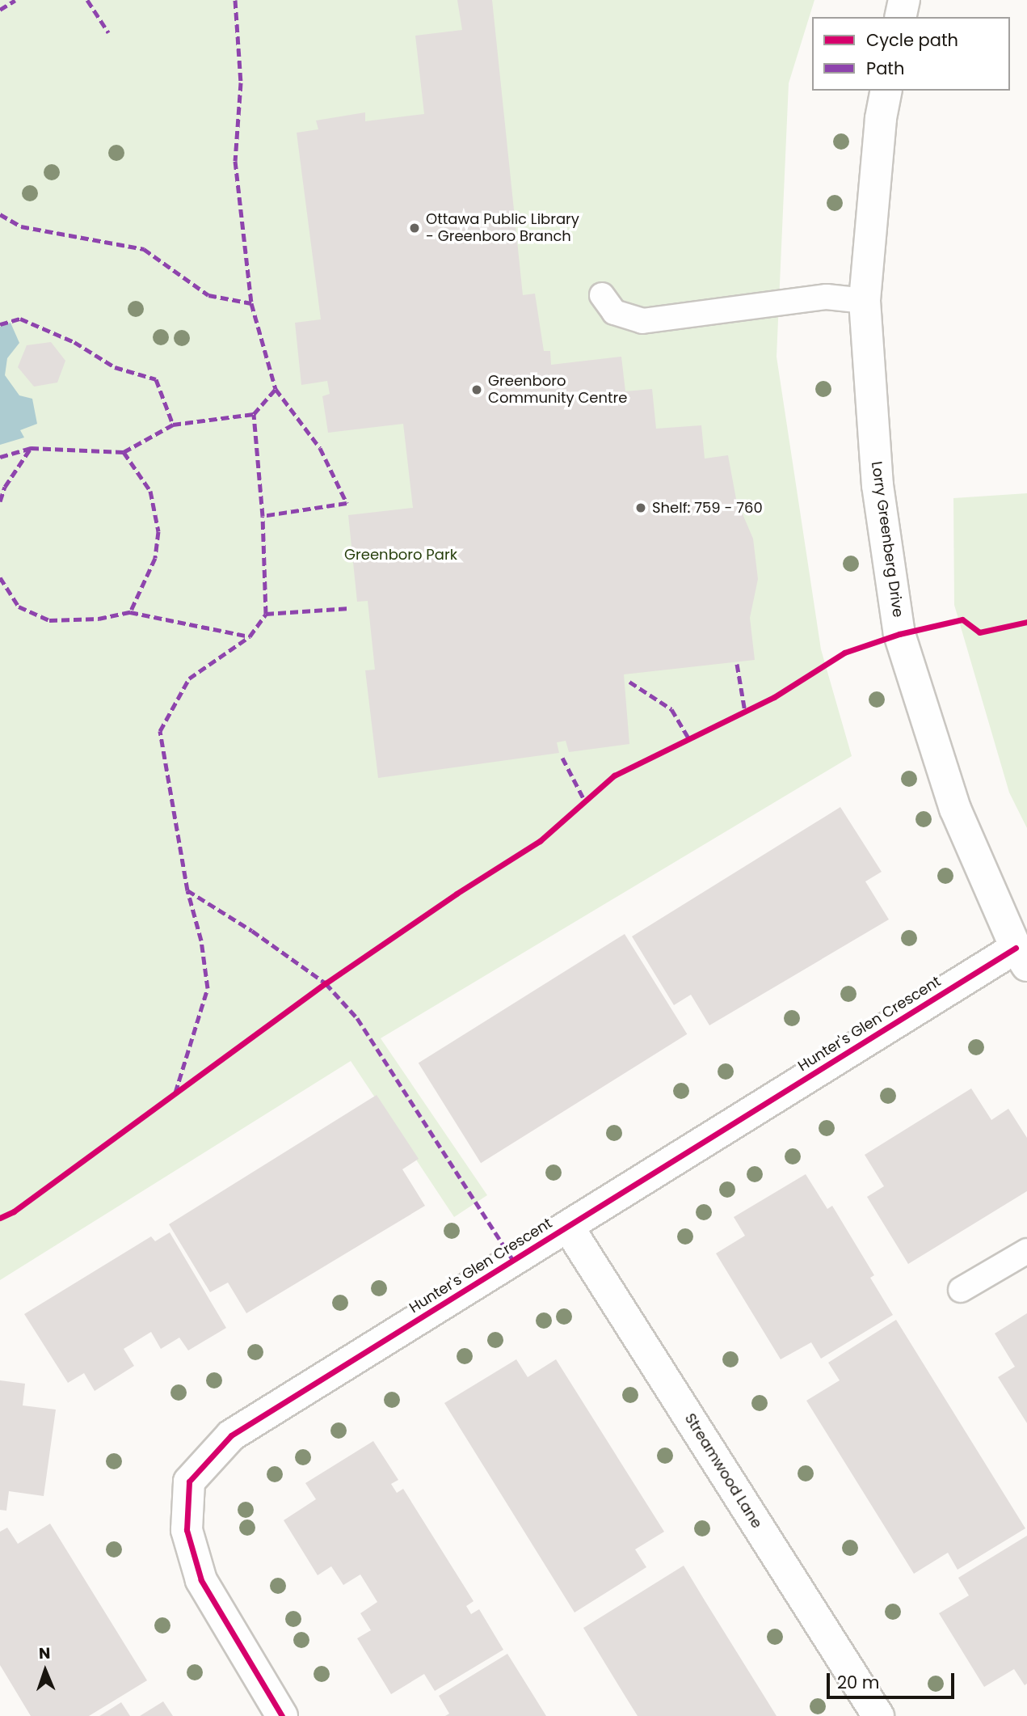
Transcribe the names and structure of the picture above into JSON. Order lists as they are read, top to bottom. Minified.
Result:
{"streets":{"street":["Lorry Greenberg Drive","Hunter's Glen Crescent","Streamwood Lane"]},"crossings":[["Lorry Greenberg Drive","Hunter's Glen Crescent"],["Hunter's Glen Crescent","Streamwood Lane"]],"parks":["Greenboro Park"],"places":["Ottawa Public Library - Greenboro Branch","Greenboro Community Centre","Shelf: 759 - 760"],"legend":["Cycle path","Path"],"scale_bar":"20 m","north":"top"}
